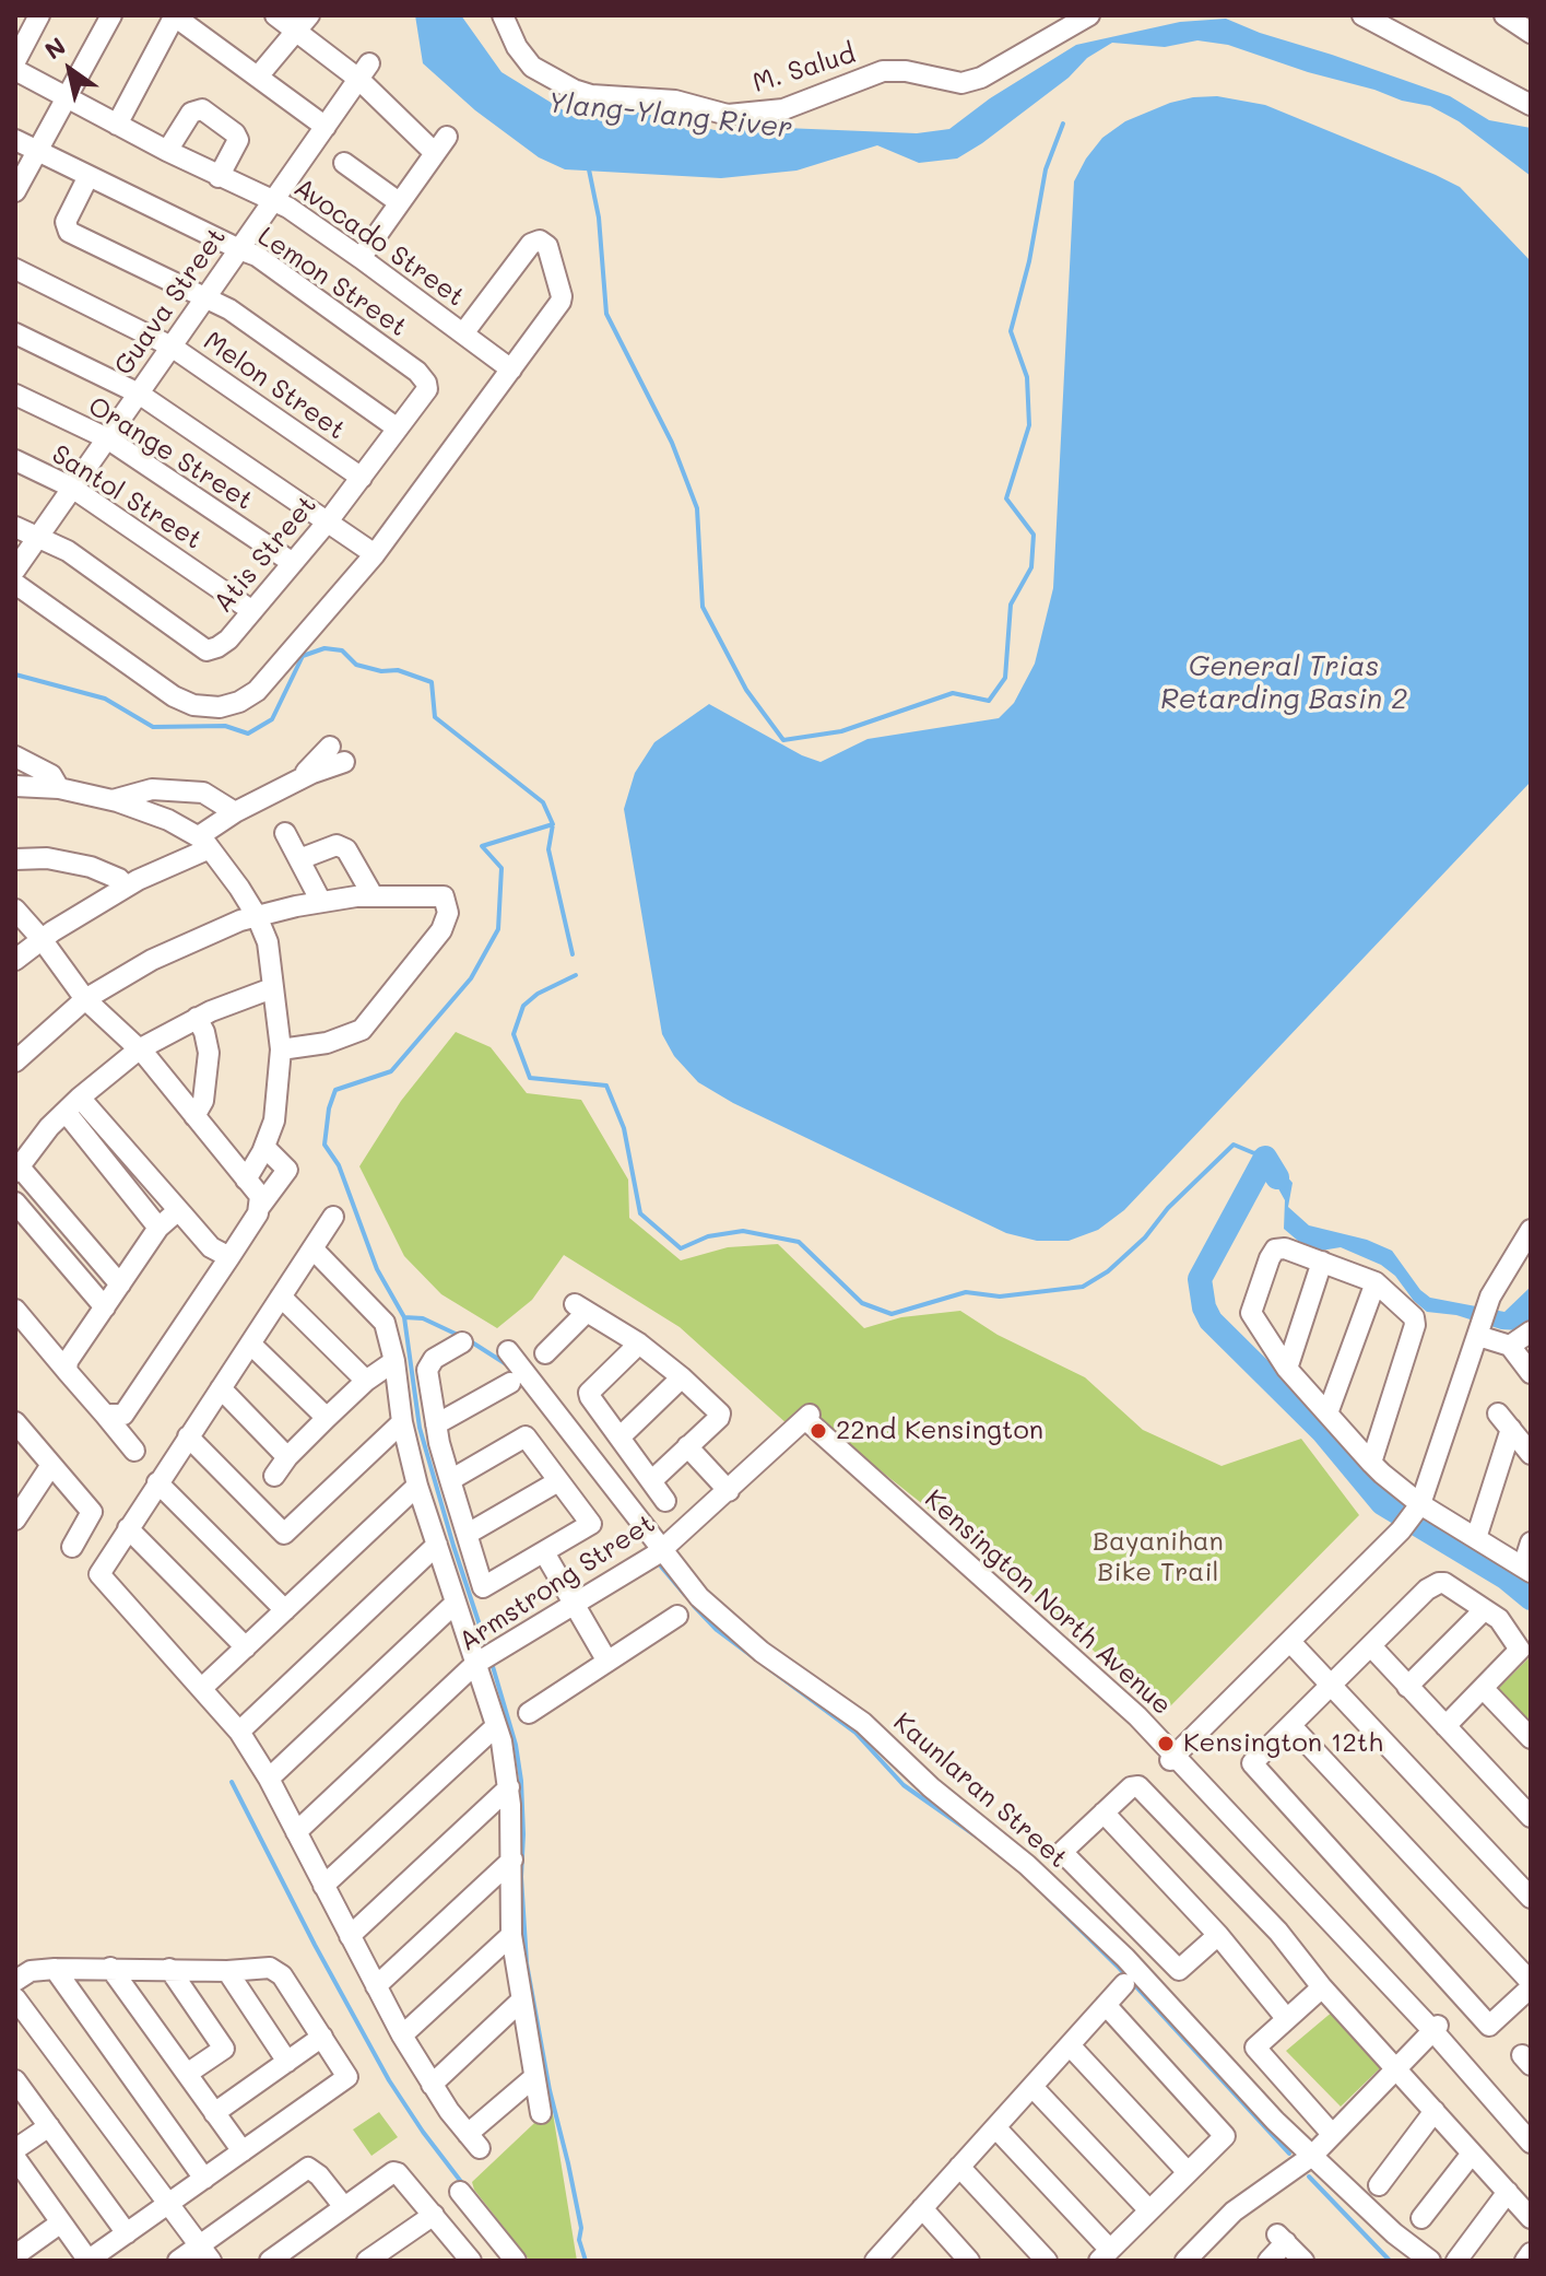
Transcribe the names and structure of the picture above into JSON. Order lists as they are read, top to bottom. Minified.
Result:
{"streets":{"street":["M. Salud","Avocado Street","Lemon Street","Guava Street","Melon Street","Orange Street","Santol Street","Atis Street","Armstrong Street","Kensington North Avenue","Kaunlaran Street"]},"crossings":[["Avocado Street","Guava Street"],["Lemon Street","Guava Street"],["Lemon Street","Atis Street"],["Guava Street","Melon Street"],["Guava Street","Orange Street"],["Guava Street","Santol Street"],["Guava Street","Atis Street"],["Melon Street","Atis Street"],["Orange Street","Atis Street"],["Santol Street","Atis Street"],["Armstrong Street","Kensington North Avenue"],["Armstrong Street","Kaunlaran Street"]],"water":["Ylang-Ylang River","General Trias Retarding Basin 2"],"parks":["Bayanihan Bike Trail"],"places":["22nd Kensington","Kensington 12th"],"north":"top left"}
